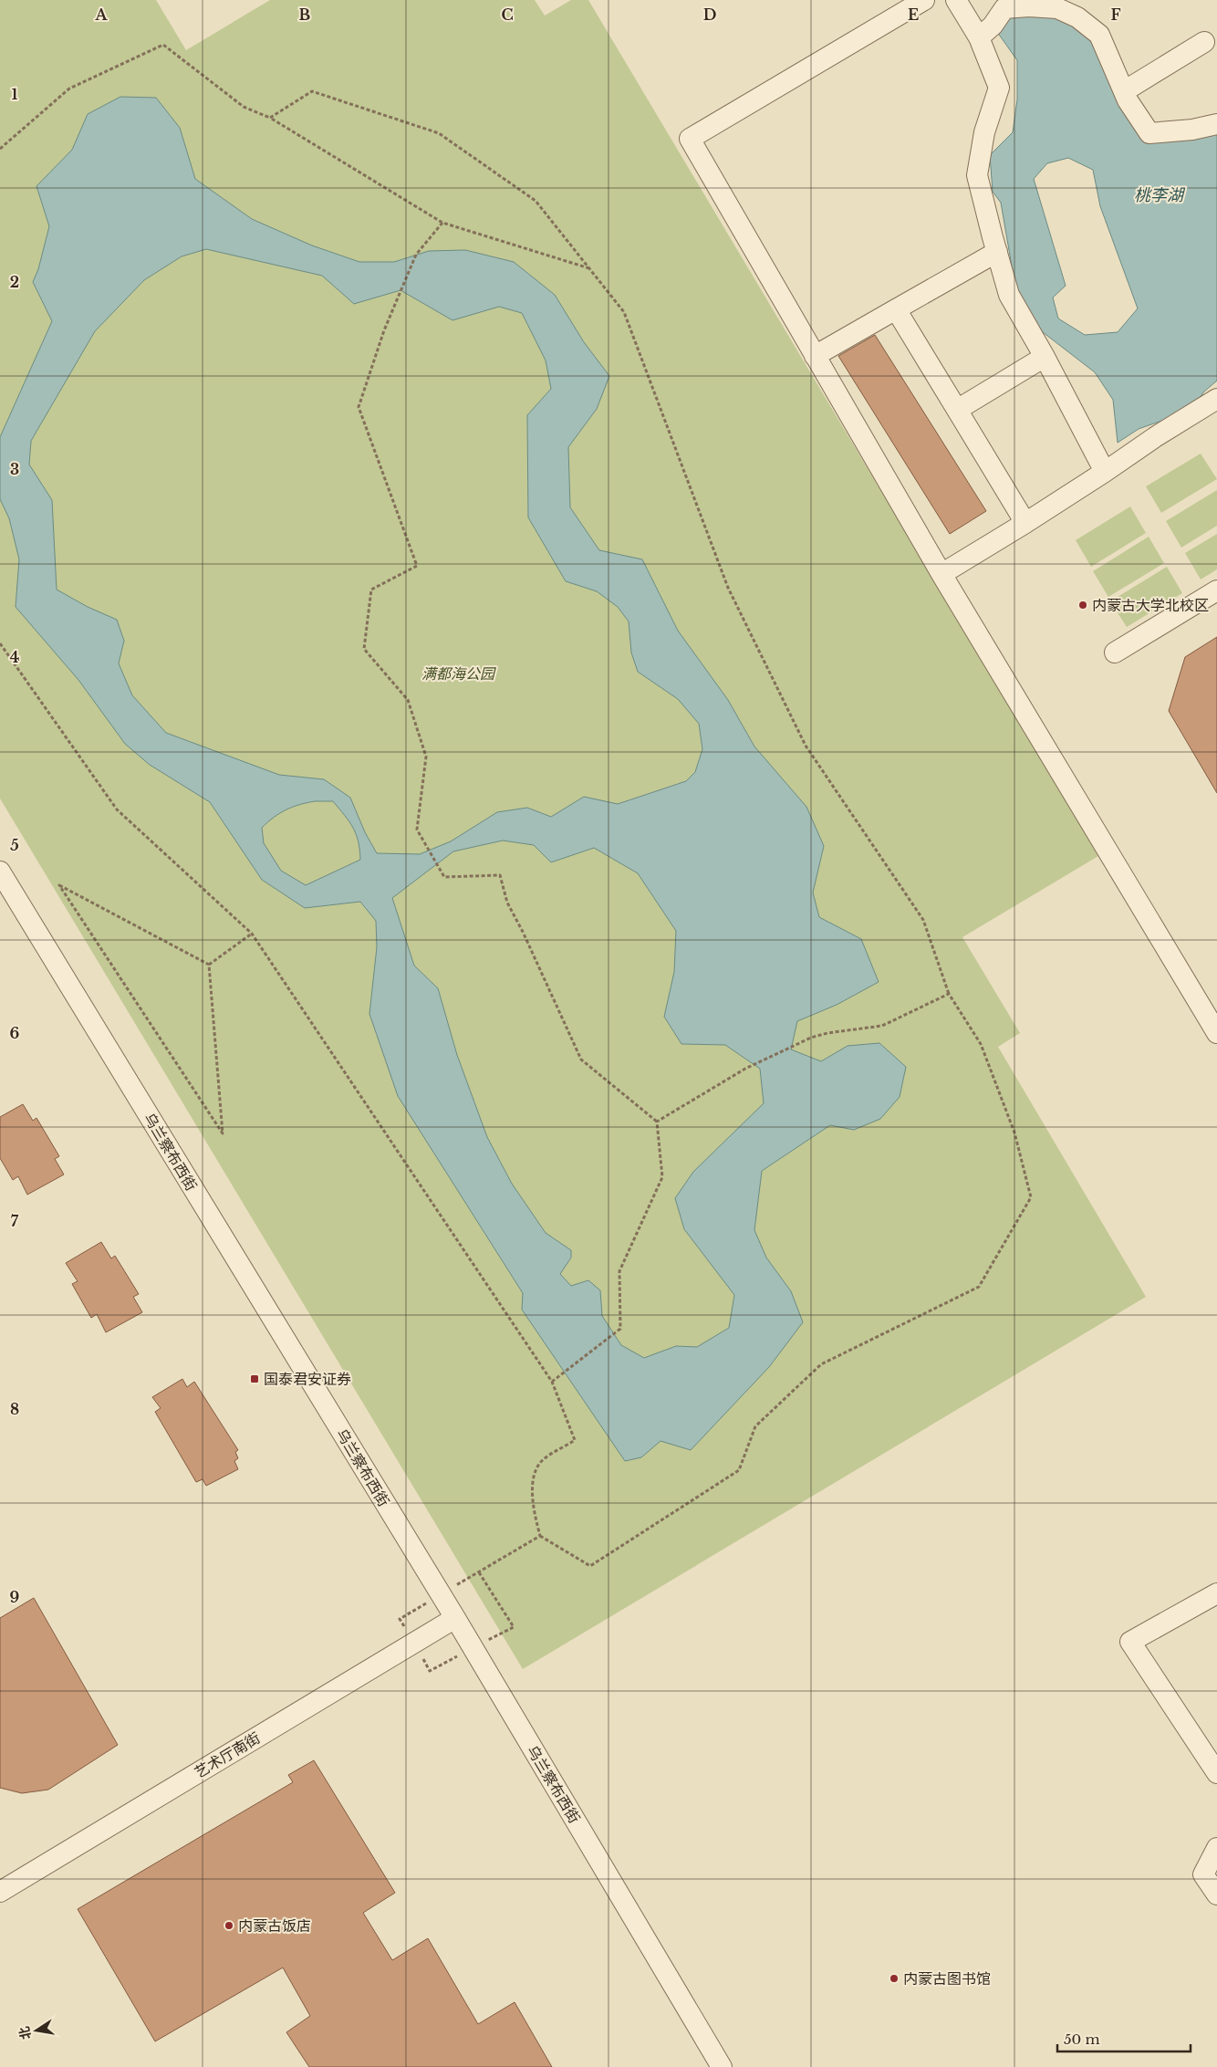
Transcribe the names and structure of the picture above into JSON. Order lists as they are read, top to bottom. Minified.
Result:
{"streets":{"street":["乌兰察布西街","艺术厅南街"]},"crossings":[["乌兰察布西街","艺术厅南街"]],"water":["桃李湖"],"parks":["满都海公园"],"places":{"other":["内蒙古大学北校区","内蒙古饭店","内蒙古图书馆"],"transit":["国泰君安证券"]},"scale_bar":"50 m","north":"left","grid":{"columns":["A","B","C","D","E","F"],"rows":["1","2","3","4","5","6","7","8","9"]}}
